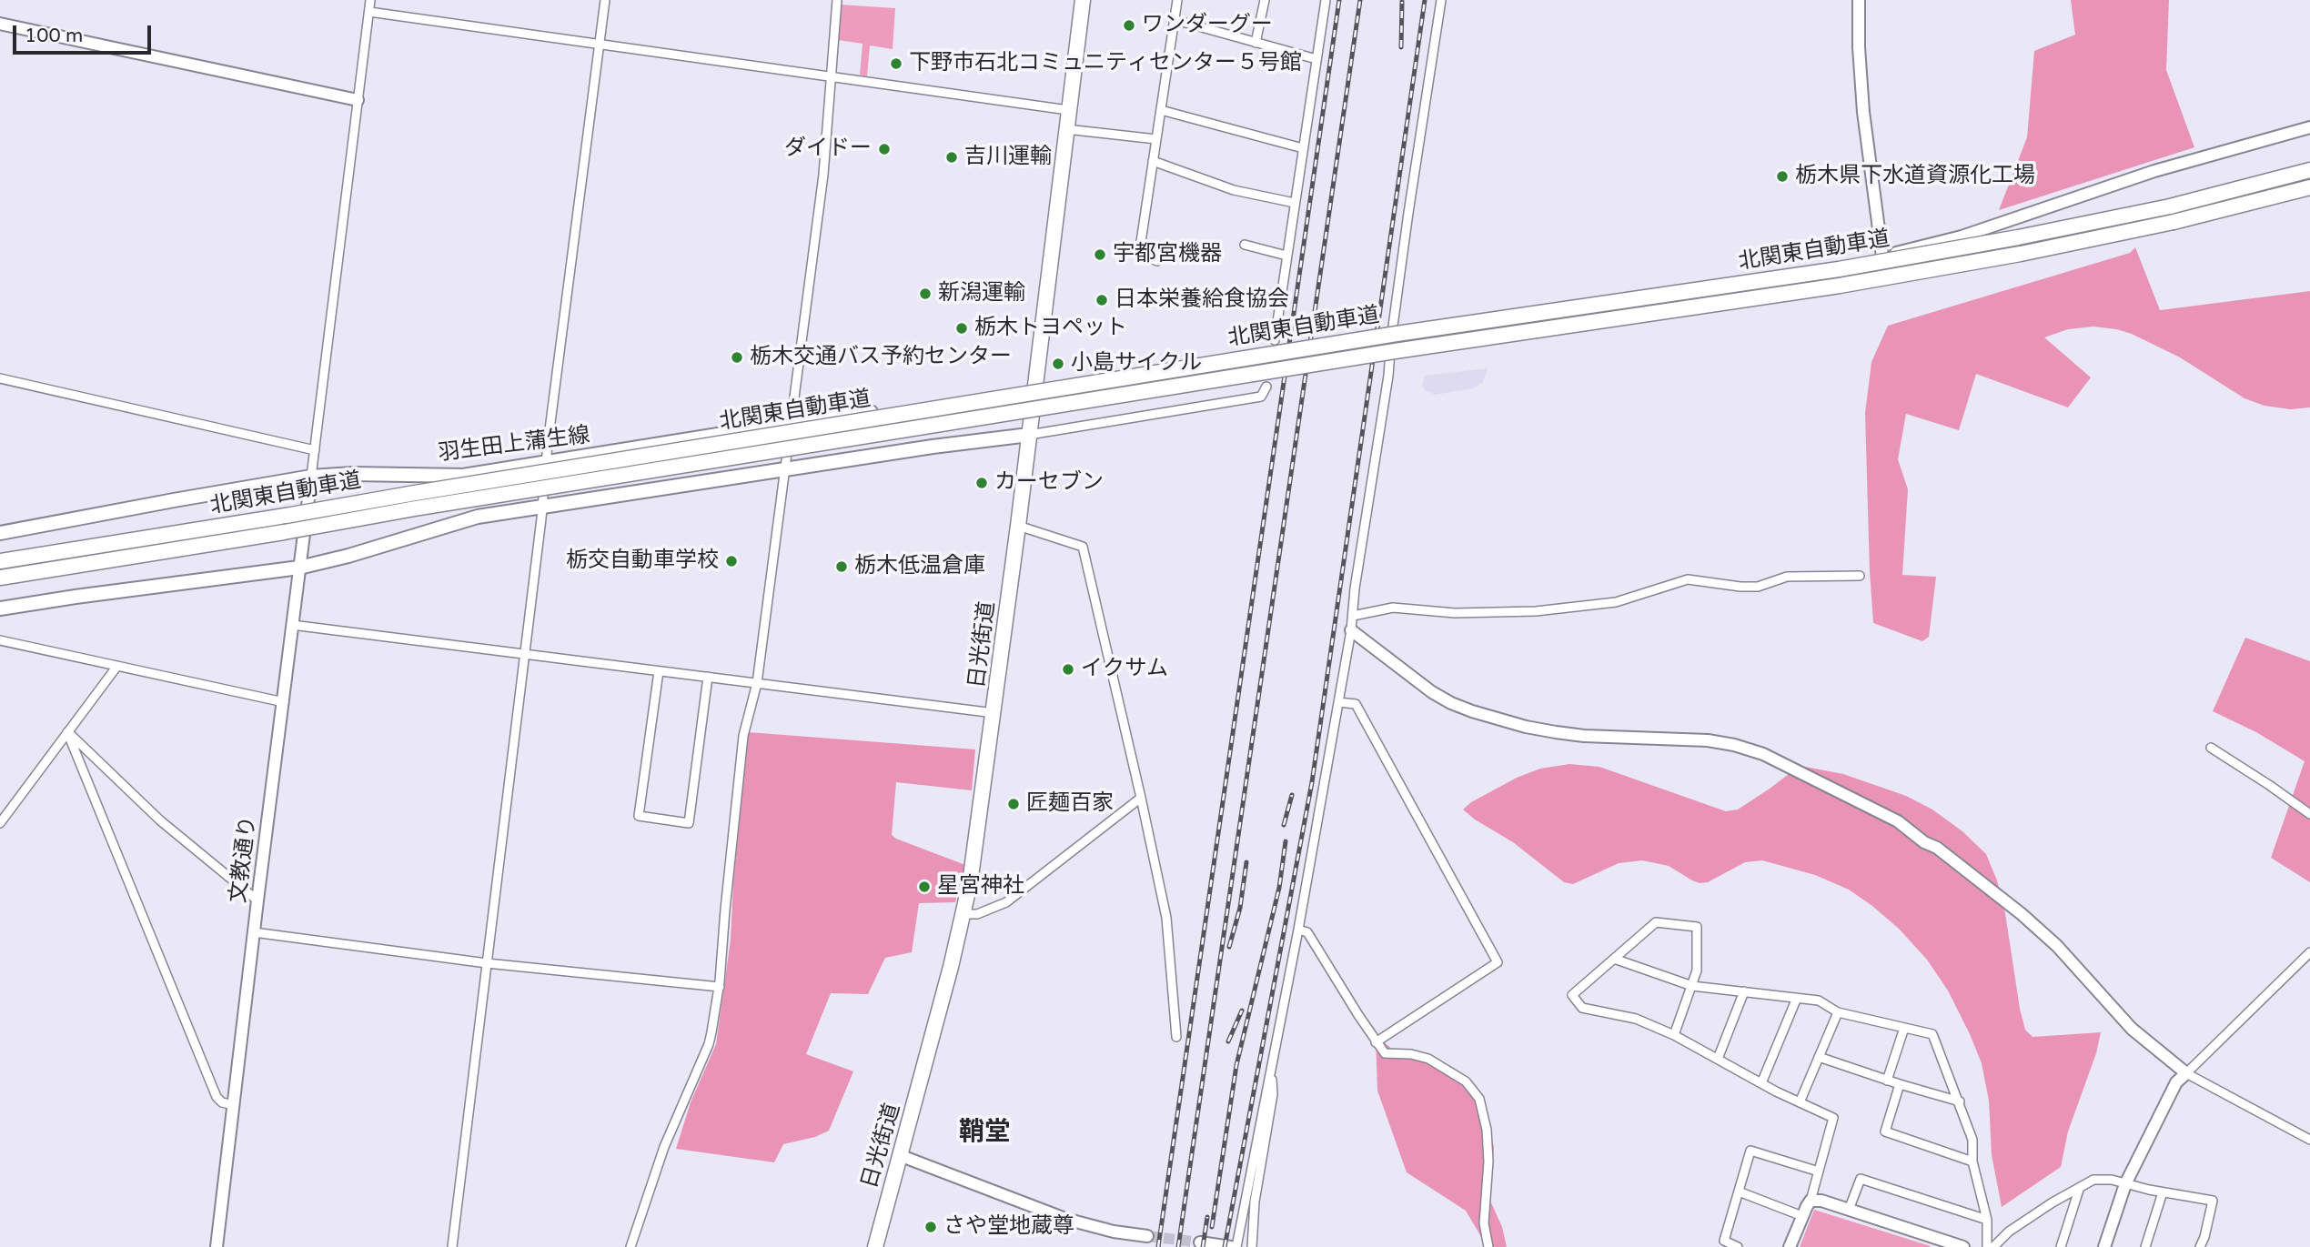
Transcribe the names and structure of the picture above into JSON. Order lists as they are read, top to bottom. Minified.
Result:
{"streets":{"highway":["北関東自動車道","日光街道"],"main road":["羽生田上蒲生線"],"street":["文教通り"]},"crossings":[["羽生田上蒲生線","日光街道"],["羽生田上蒲生線","文教通り"]],"districts":["鞘堂"],"places":["ワンダーグー","下野市石北コミュニティセンター５号館","ダイドー","吉川運輸","栃木県下水道資源化工場","宇都宮機器","新潟運輸","日本栄養給食協会","栃木トヨペット","栃木交通バス予約センター","小島サイクル","カーセブン","栃交自動車学校","栃木低温倉庫","イクサム","匠麺百家","星宮神社","さや堂地蔵尊"],"scale_bar":"100 m"}
